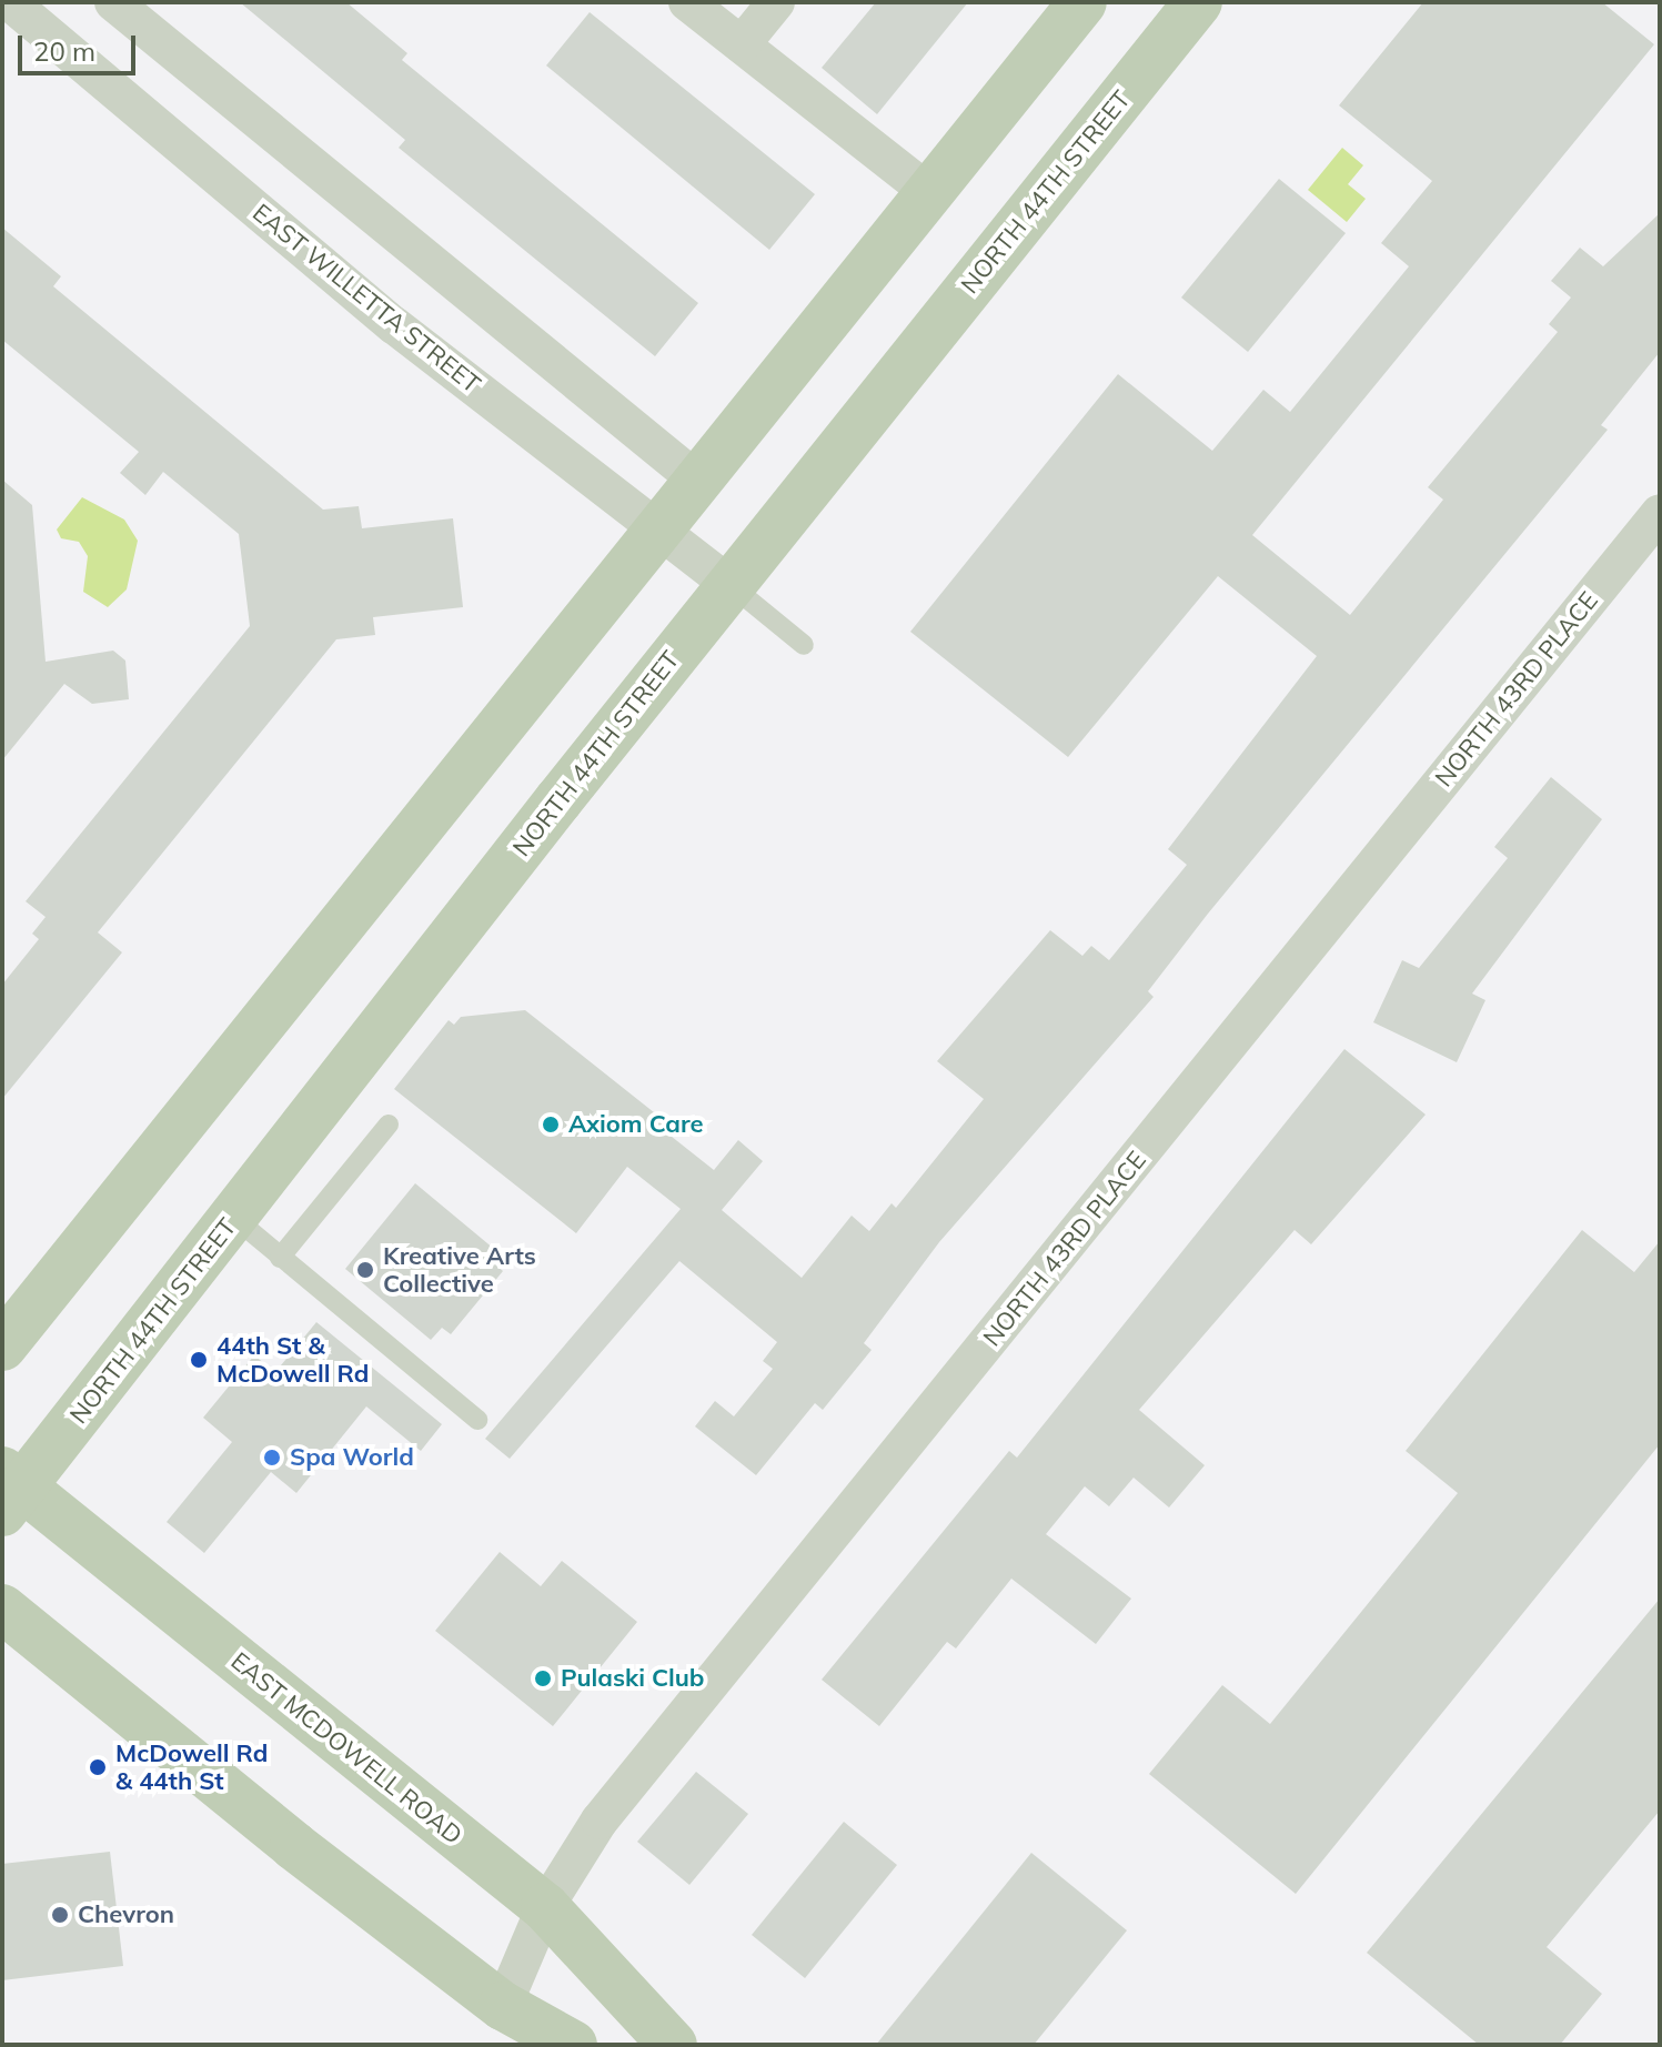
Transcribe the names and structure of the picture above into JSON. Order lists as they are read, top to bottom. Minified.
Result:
{"streets":{"main road":["NORTH 44TH STREET","EAST MCDOWELL ROAD"],"street":["EAST WILLETTA STREET","NORTH 43RD PLACE"]},"crossings":[["NORTH 44TH STREET","EAST WILLETTA STREET"],["NORTH 44TH STREET","EAST MCDOWELL ROAD"],["NORTH 43RD PLACE","EAST MCDOWELL ROAD"]],"places":["Axiom Care","Kreative Arts Collective","44th St & McDowell Rd","Spa World","Pulaski Club","McDowell Rd & 44th St","Chevron"],"scale_bar":"20 m"}
